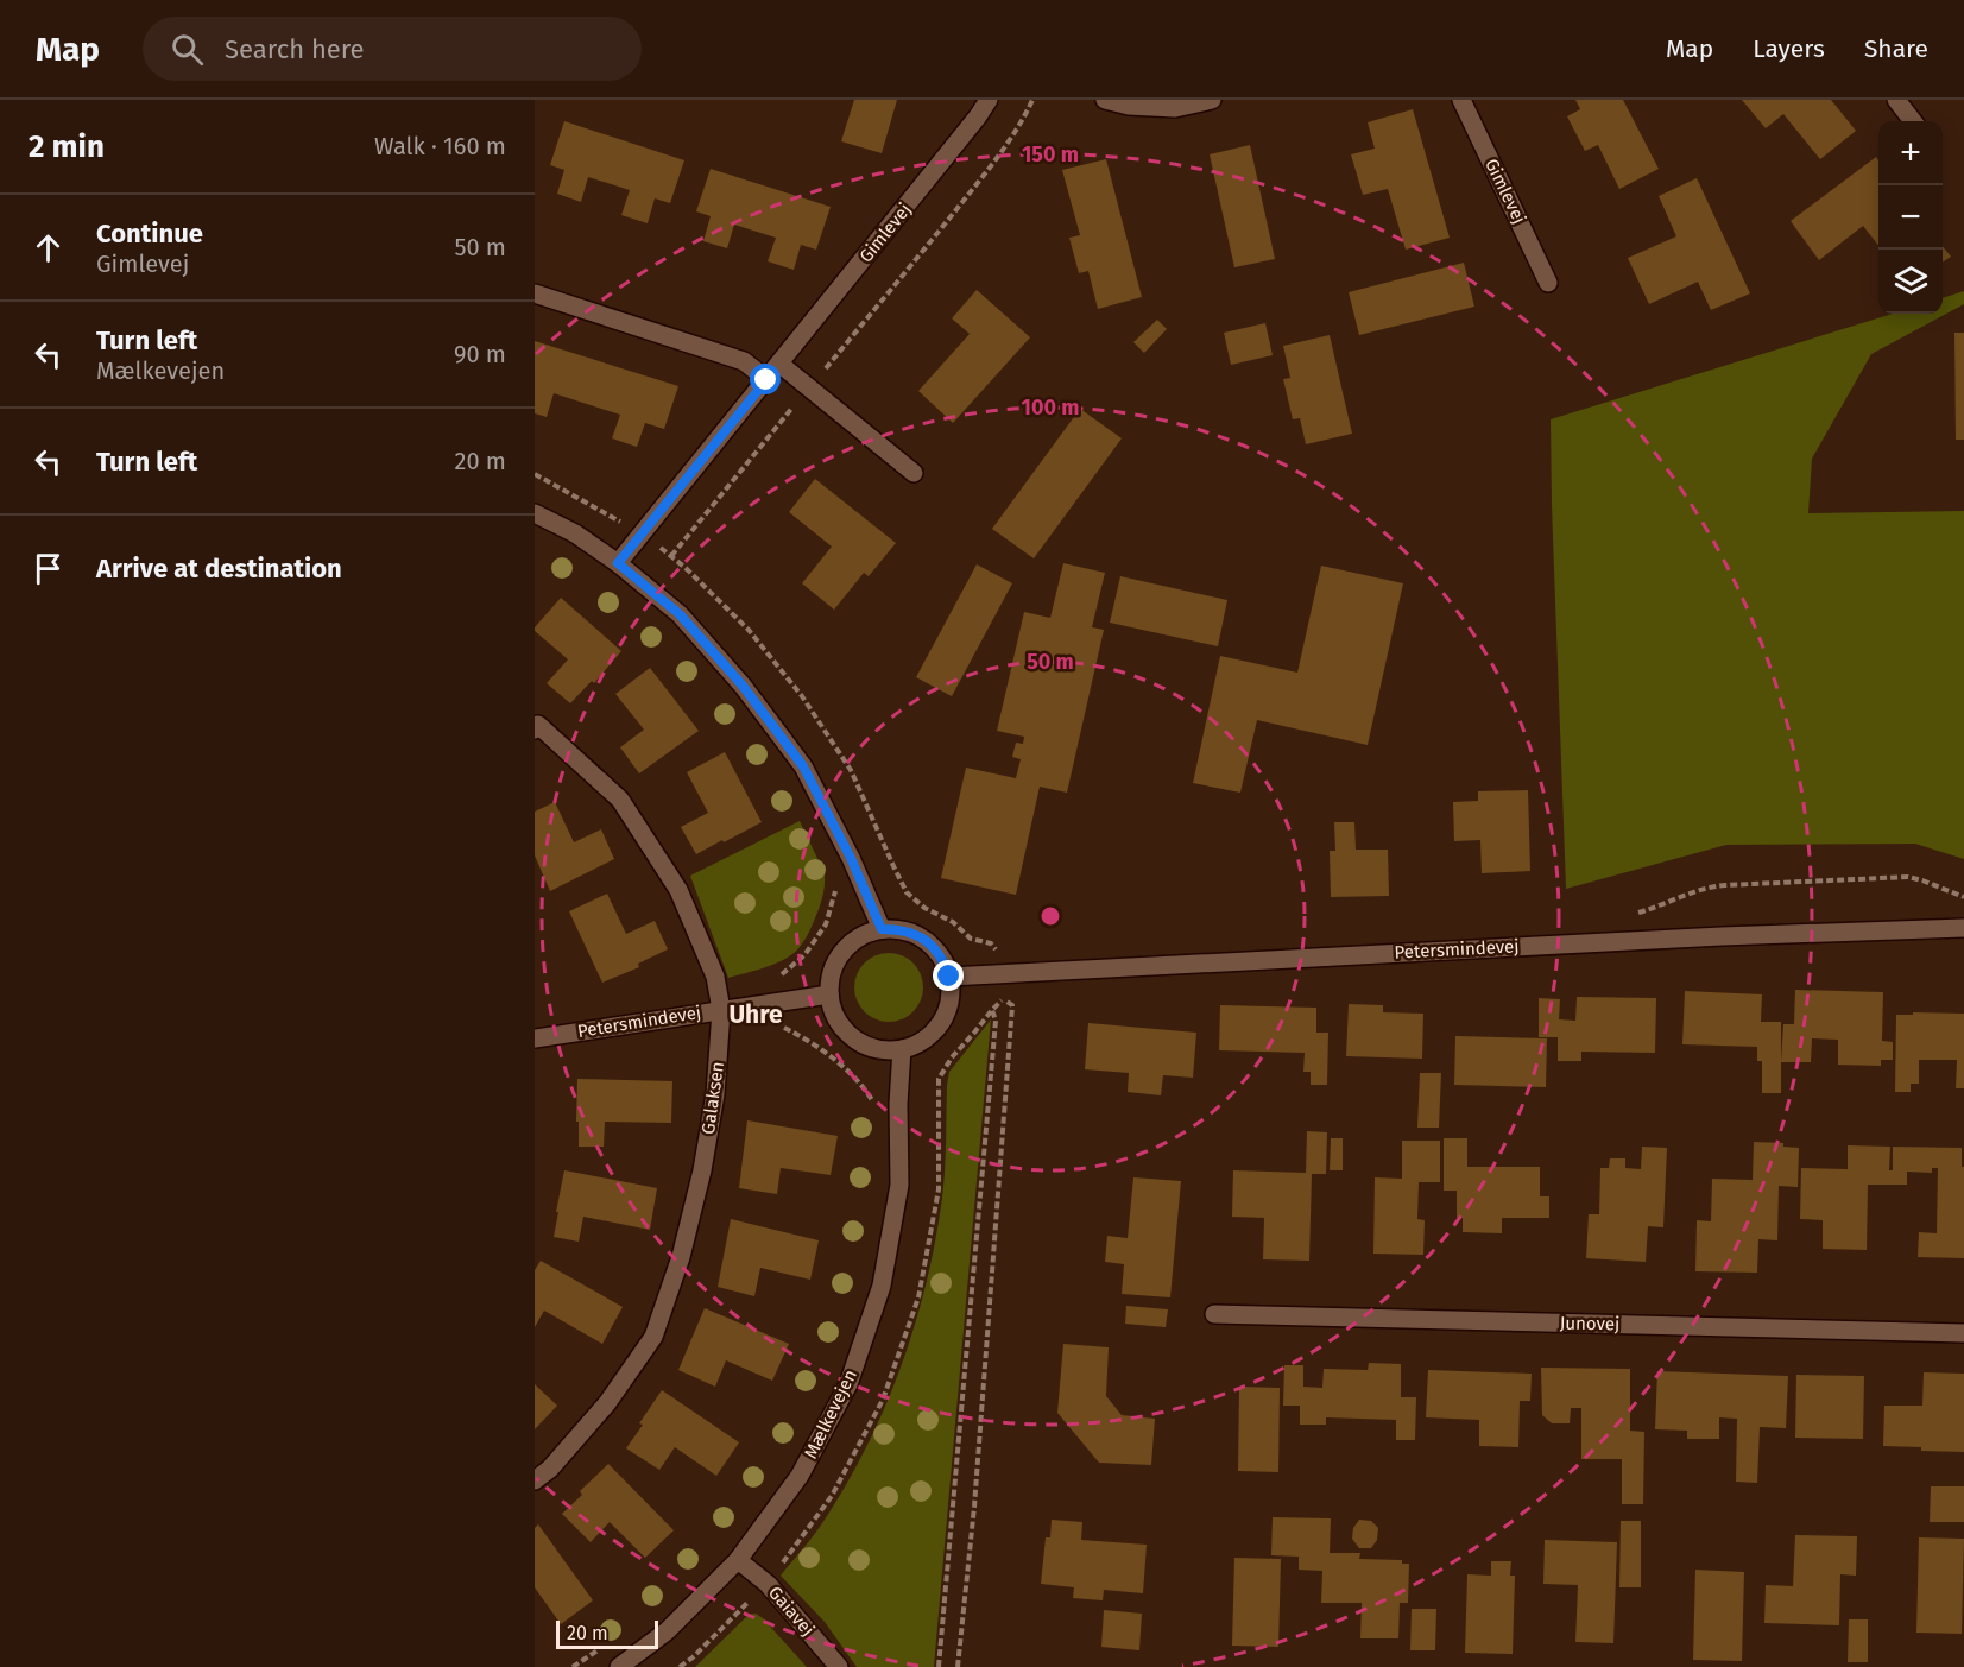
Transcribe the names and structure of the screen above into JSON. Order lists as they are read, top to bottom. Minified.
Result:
{"streets":{"street":["Gimlevej","Petersmindevej","Galaksen","Junovej","Mælkevejen","Gaiavej"]},"crossings":[["Petersmindevej","Galaksen"],["Petersmindevej","Mælkevejen"],["Mælkevejen","Gaiavej"]],"districts":["Uhre"],"scale_bar":"20 m","page":{"header":"Map","search":"Search here","nav":["Map","Layers","Share"],"heading":["2 min","Walk · 160 m"],"map_buttons":["+","−"],"list":[["Continue","Gimlevej","50 m"],["Turn left","Mælkevejen","90 m"],["Turn left","20 m"],"Arrive at destination"],"scale":"20 m"},"rings":["150 m","100 m","50 m"]}
